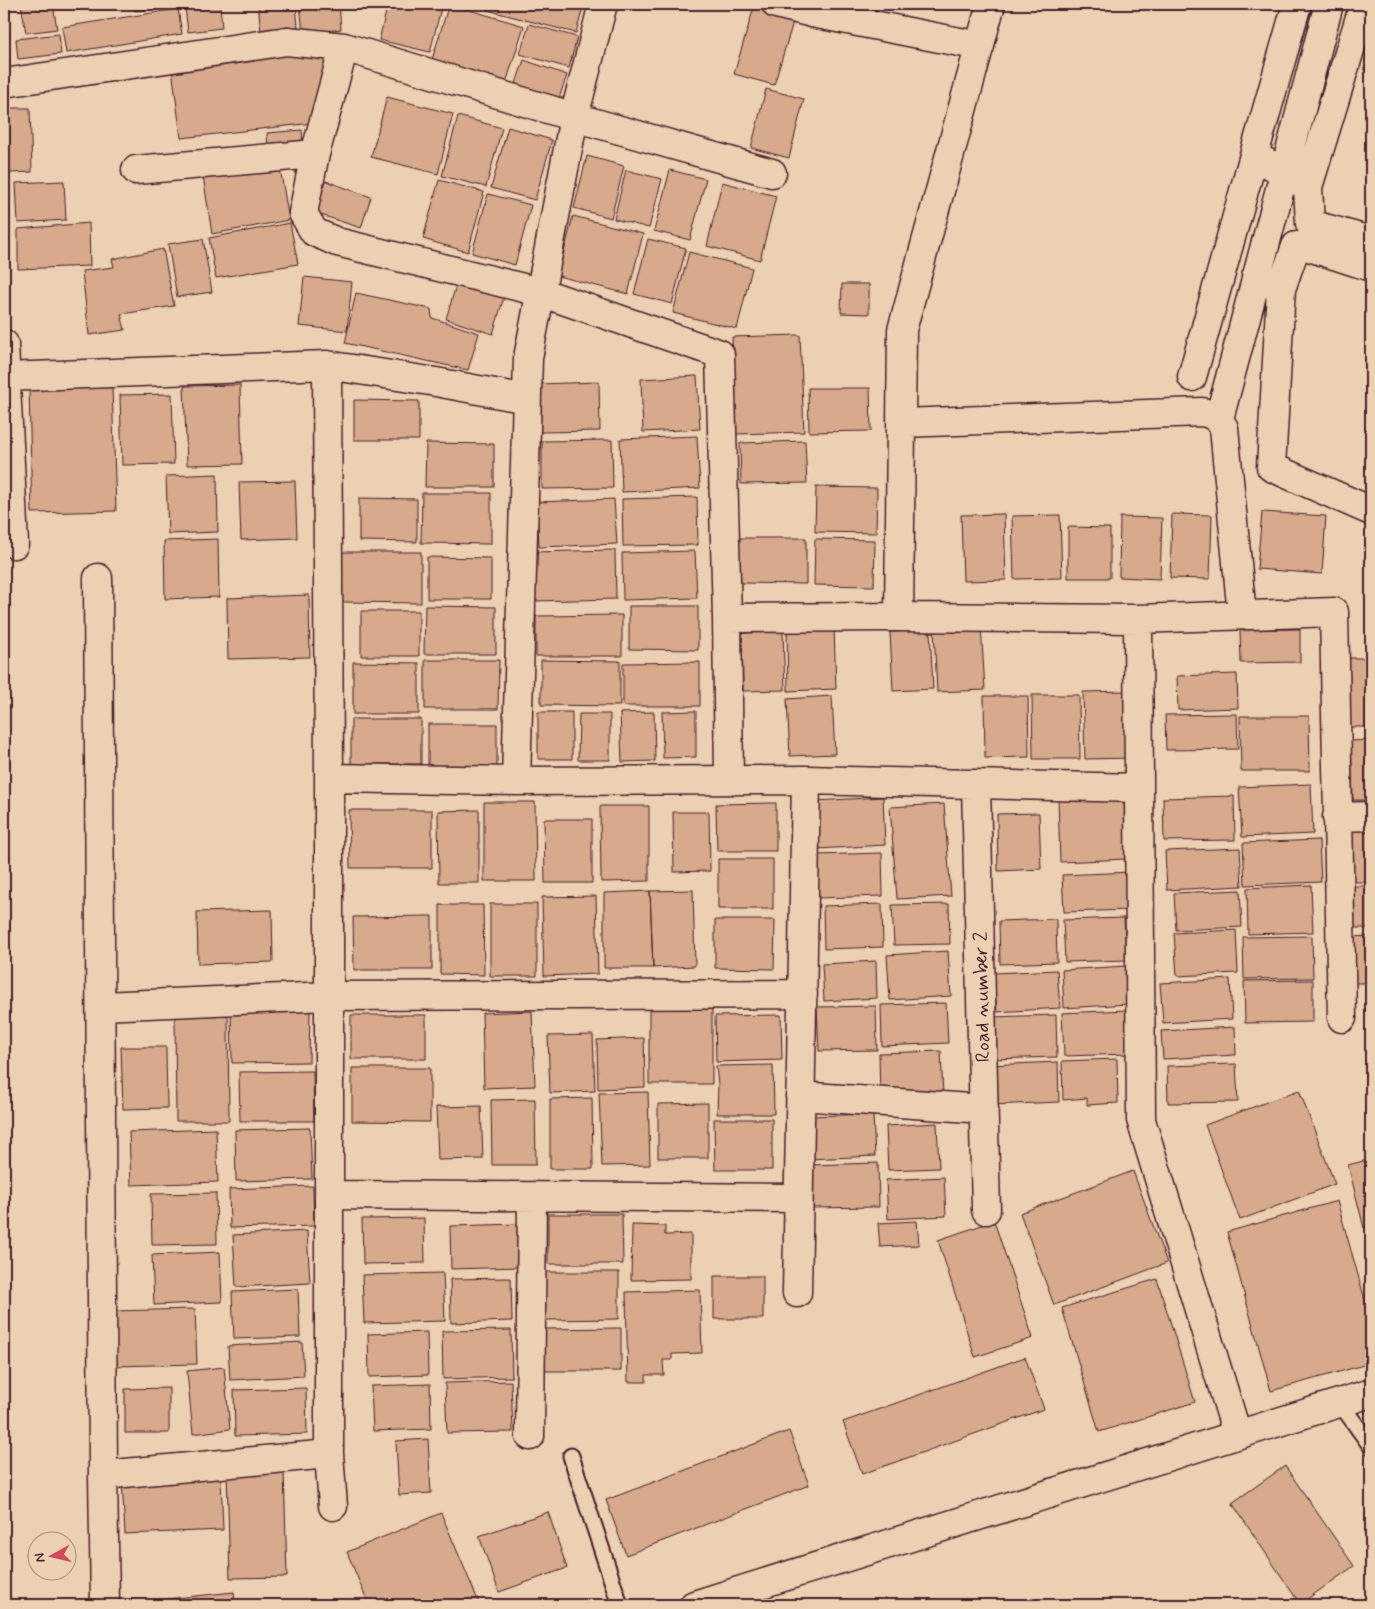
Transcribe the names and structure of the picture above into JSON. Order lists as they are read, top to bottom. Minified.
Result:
{"streets":{"street":["Road number 2"]},"north":"left"}
